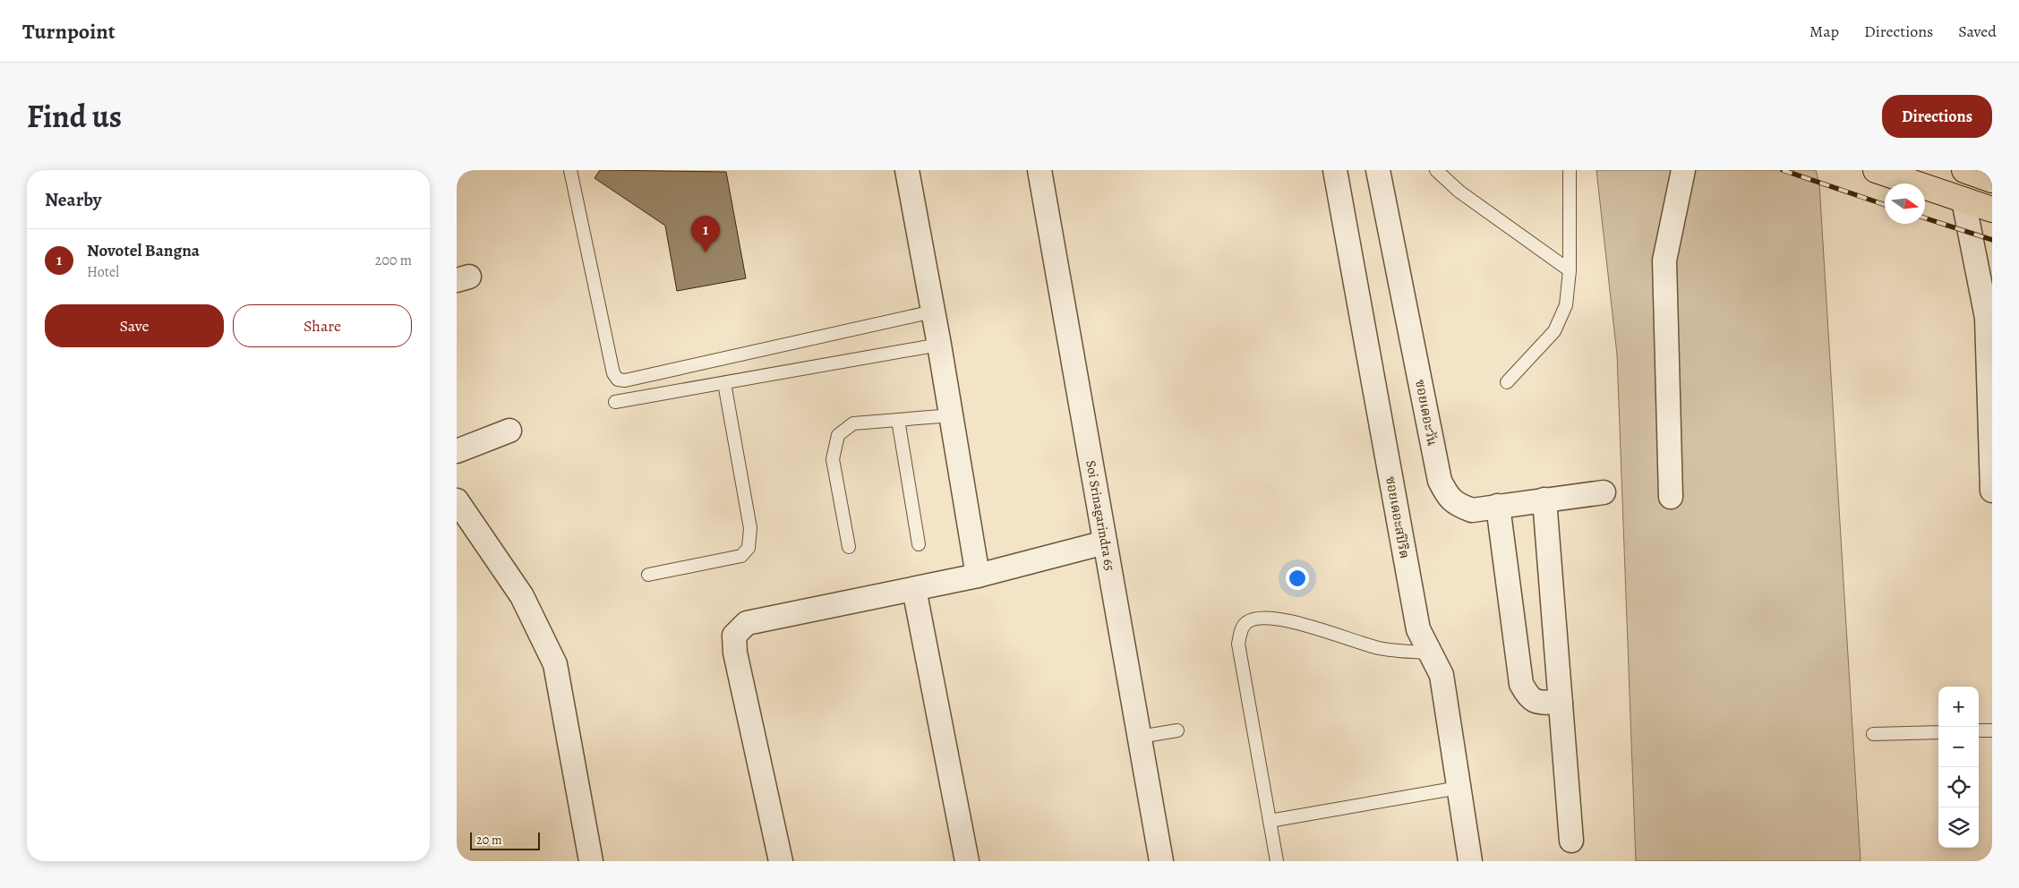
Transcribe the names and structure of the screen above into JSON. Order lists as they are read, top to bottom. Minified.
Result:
{"streets":{"street":["ซอยเดอะวัน","Soi Srinagarindra 65","ซอยเดอะสปิริต"]},"scale_bar":"20 m","north":"right","page":{"header":"Turnpoint","nav":["Map","Directions","Saved"],"title":"Find us","buttons":["Directions",["Save","Share"]],"heading":"Nearby","pins":"1","list":[{"mark":"1","name":"Novotel Bangna","note":"Hotel","value":"200 m"}],"map_buttons":["+","−"],"scale":"20 m"}}
